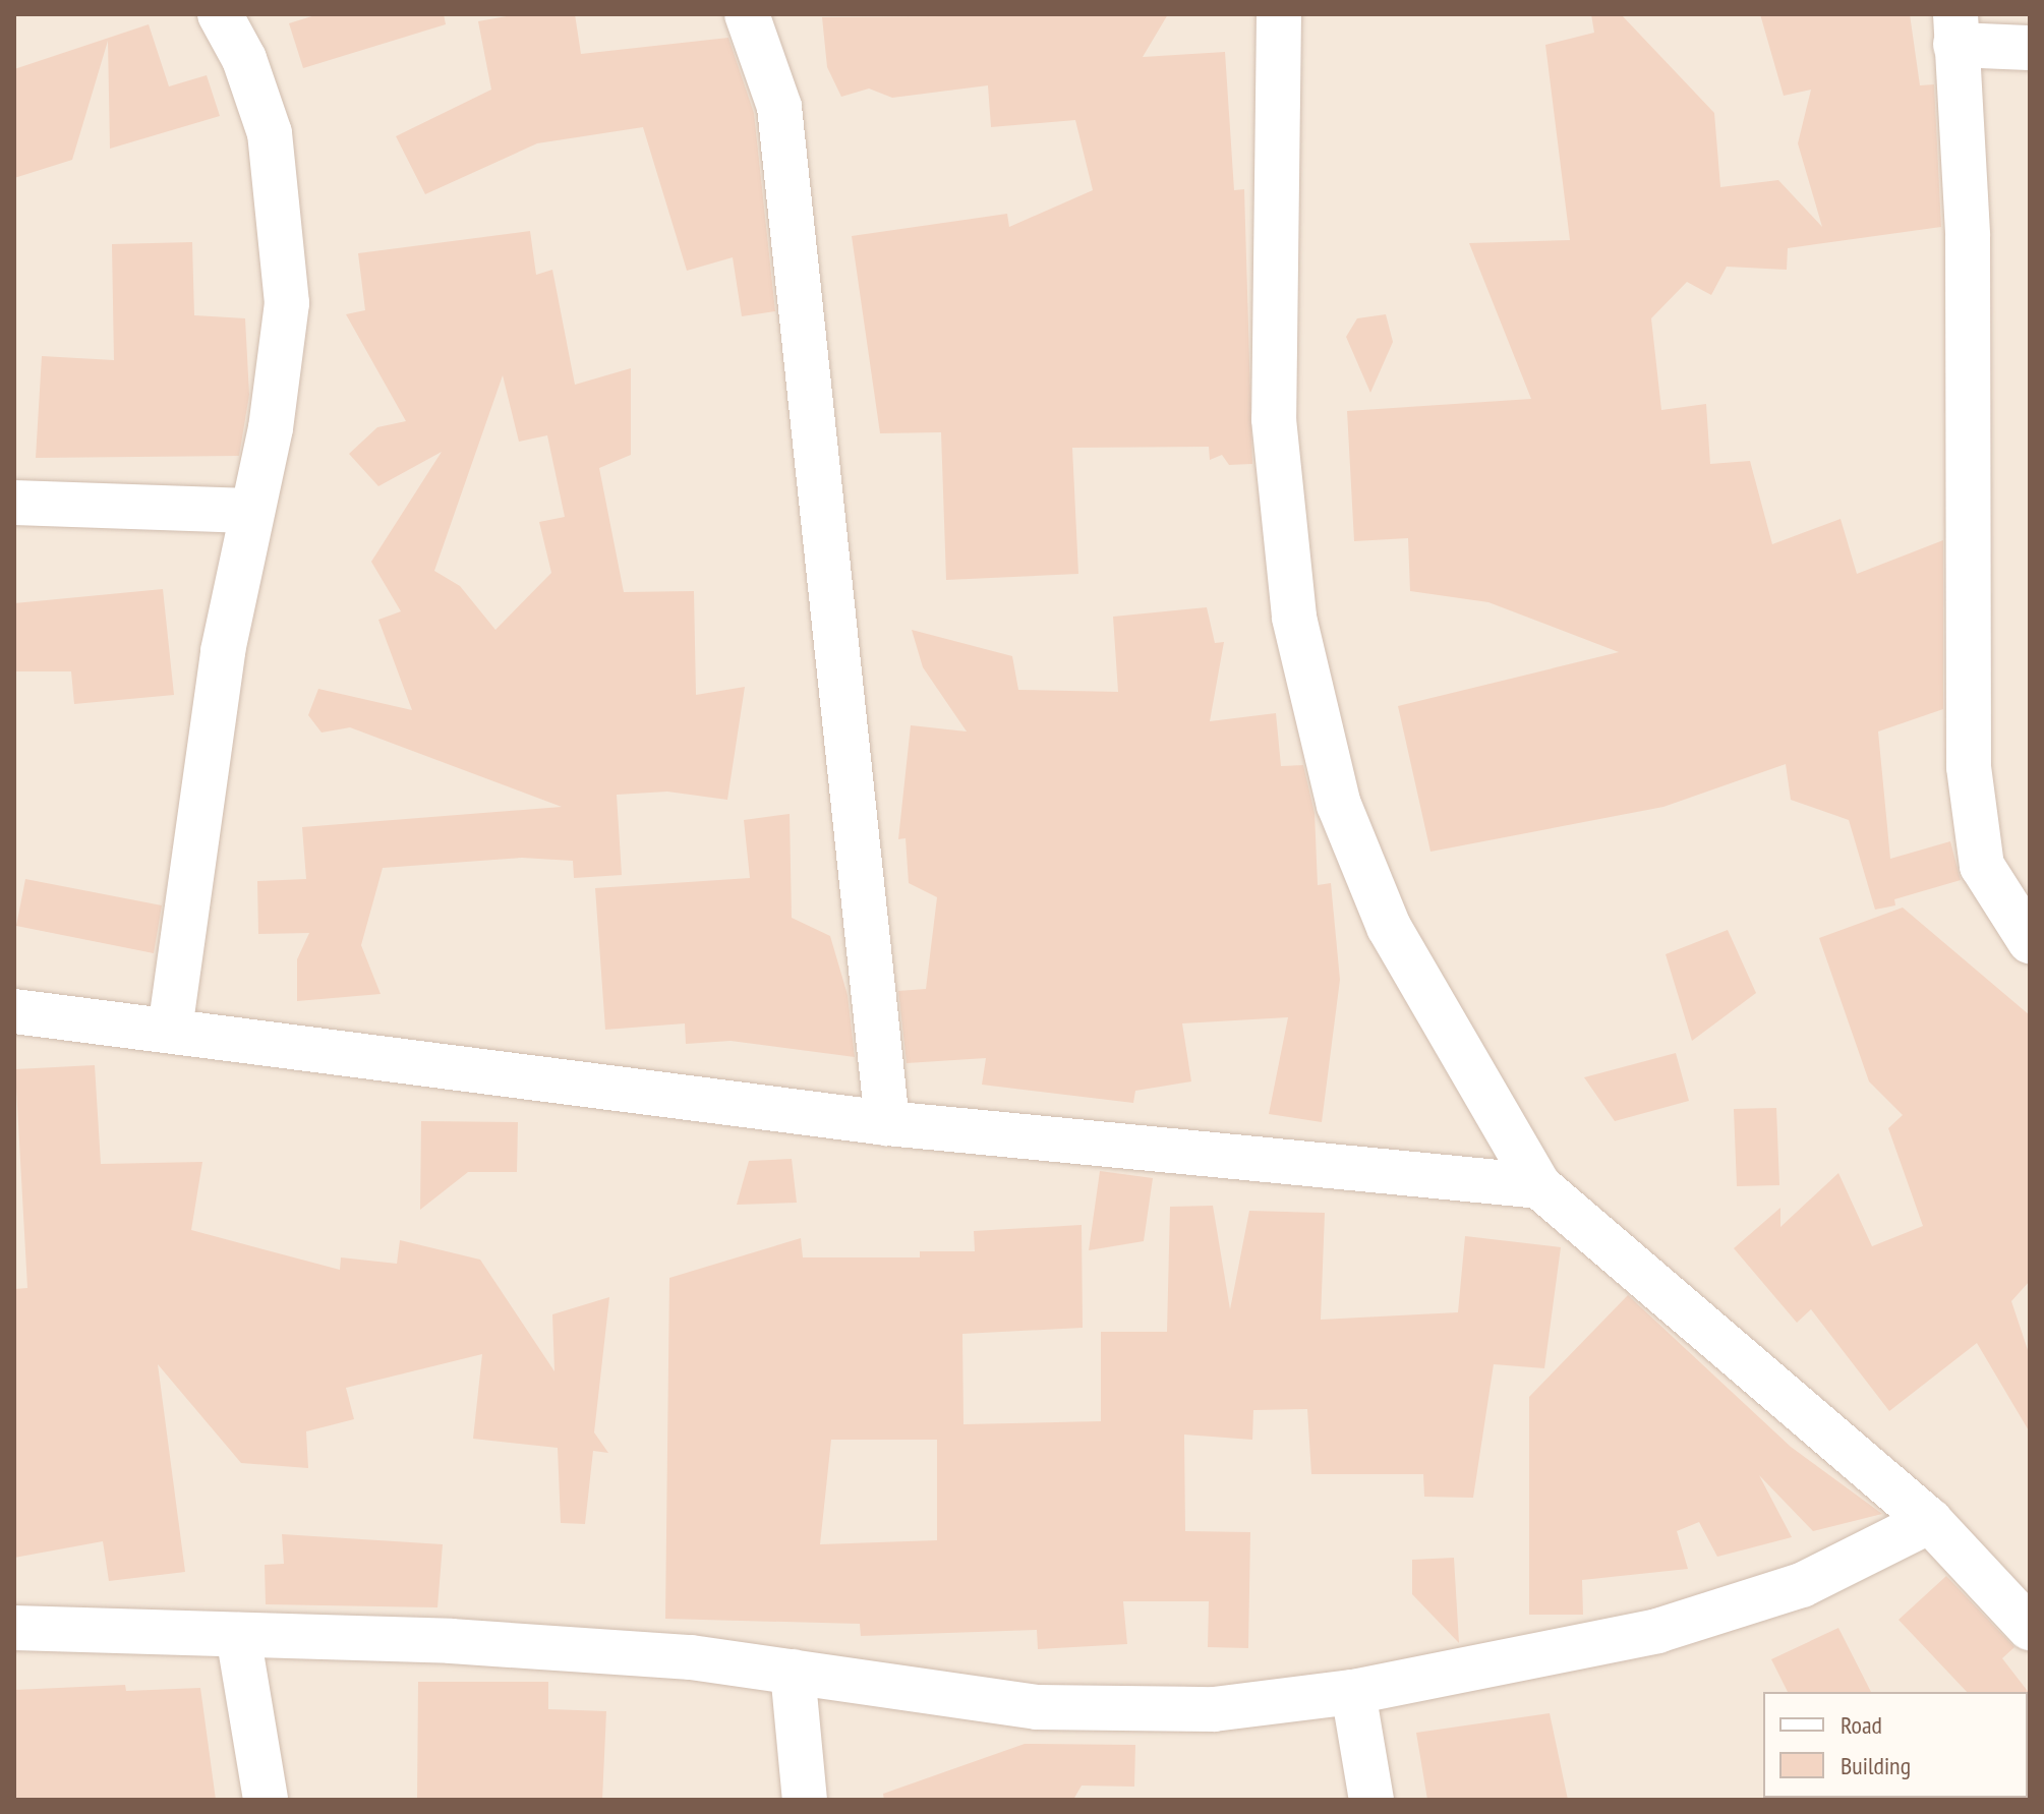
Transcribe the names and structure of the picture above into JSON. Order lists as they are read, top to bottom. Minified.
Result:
{"legend":["Road","Building"]}
